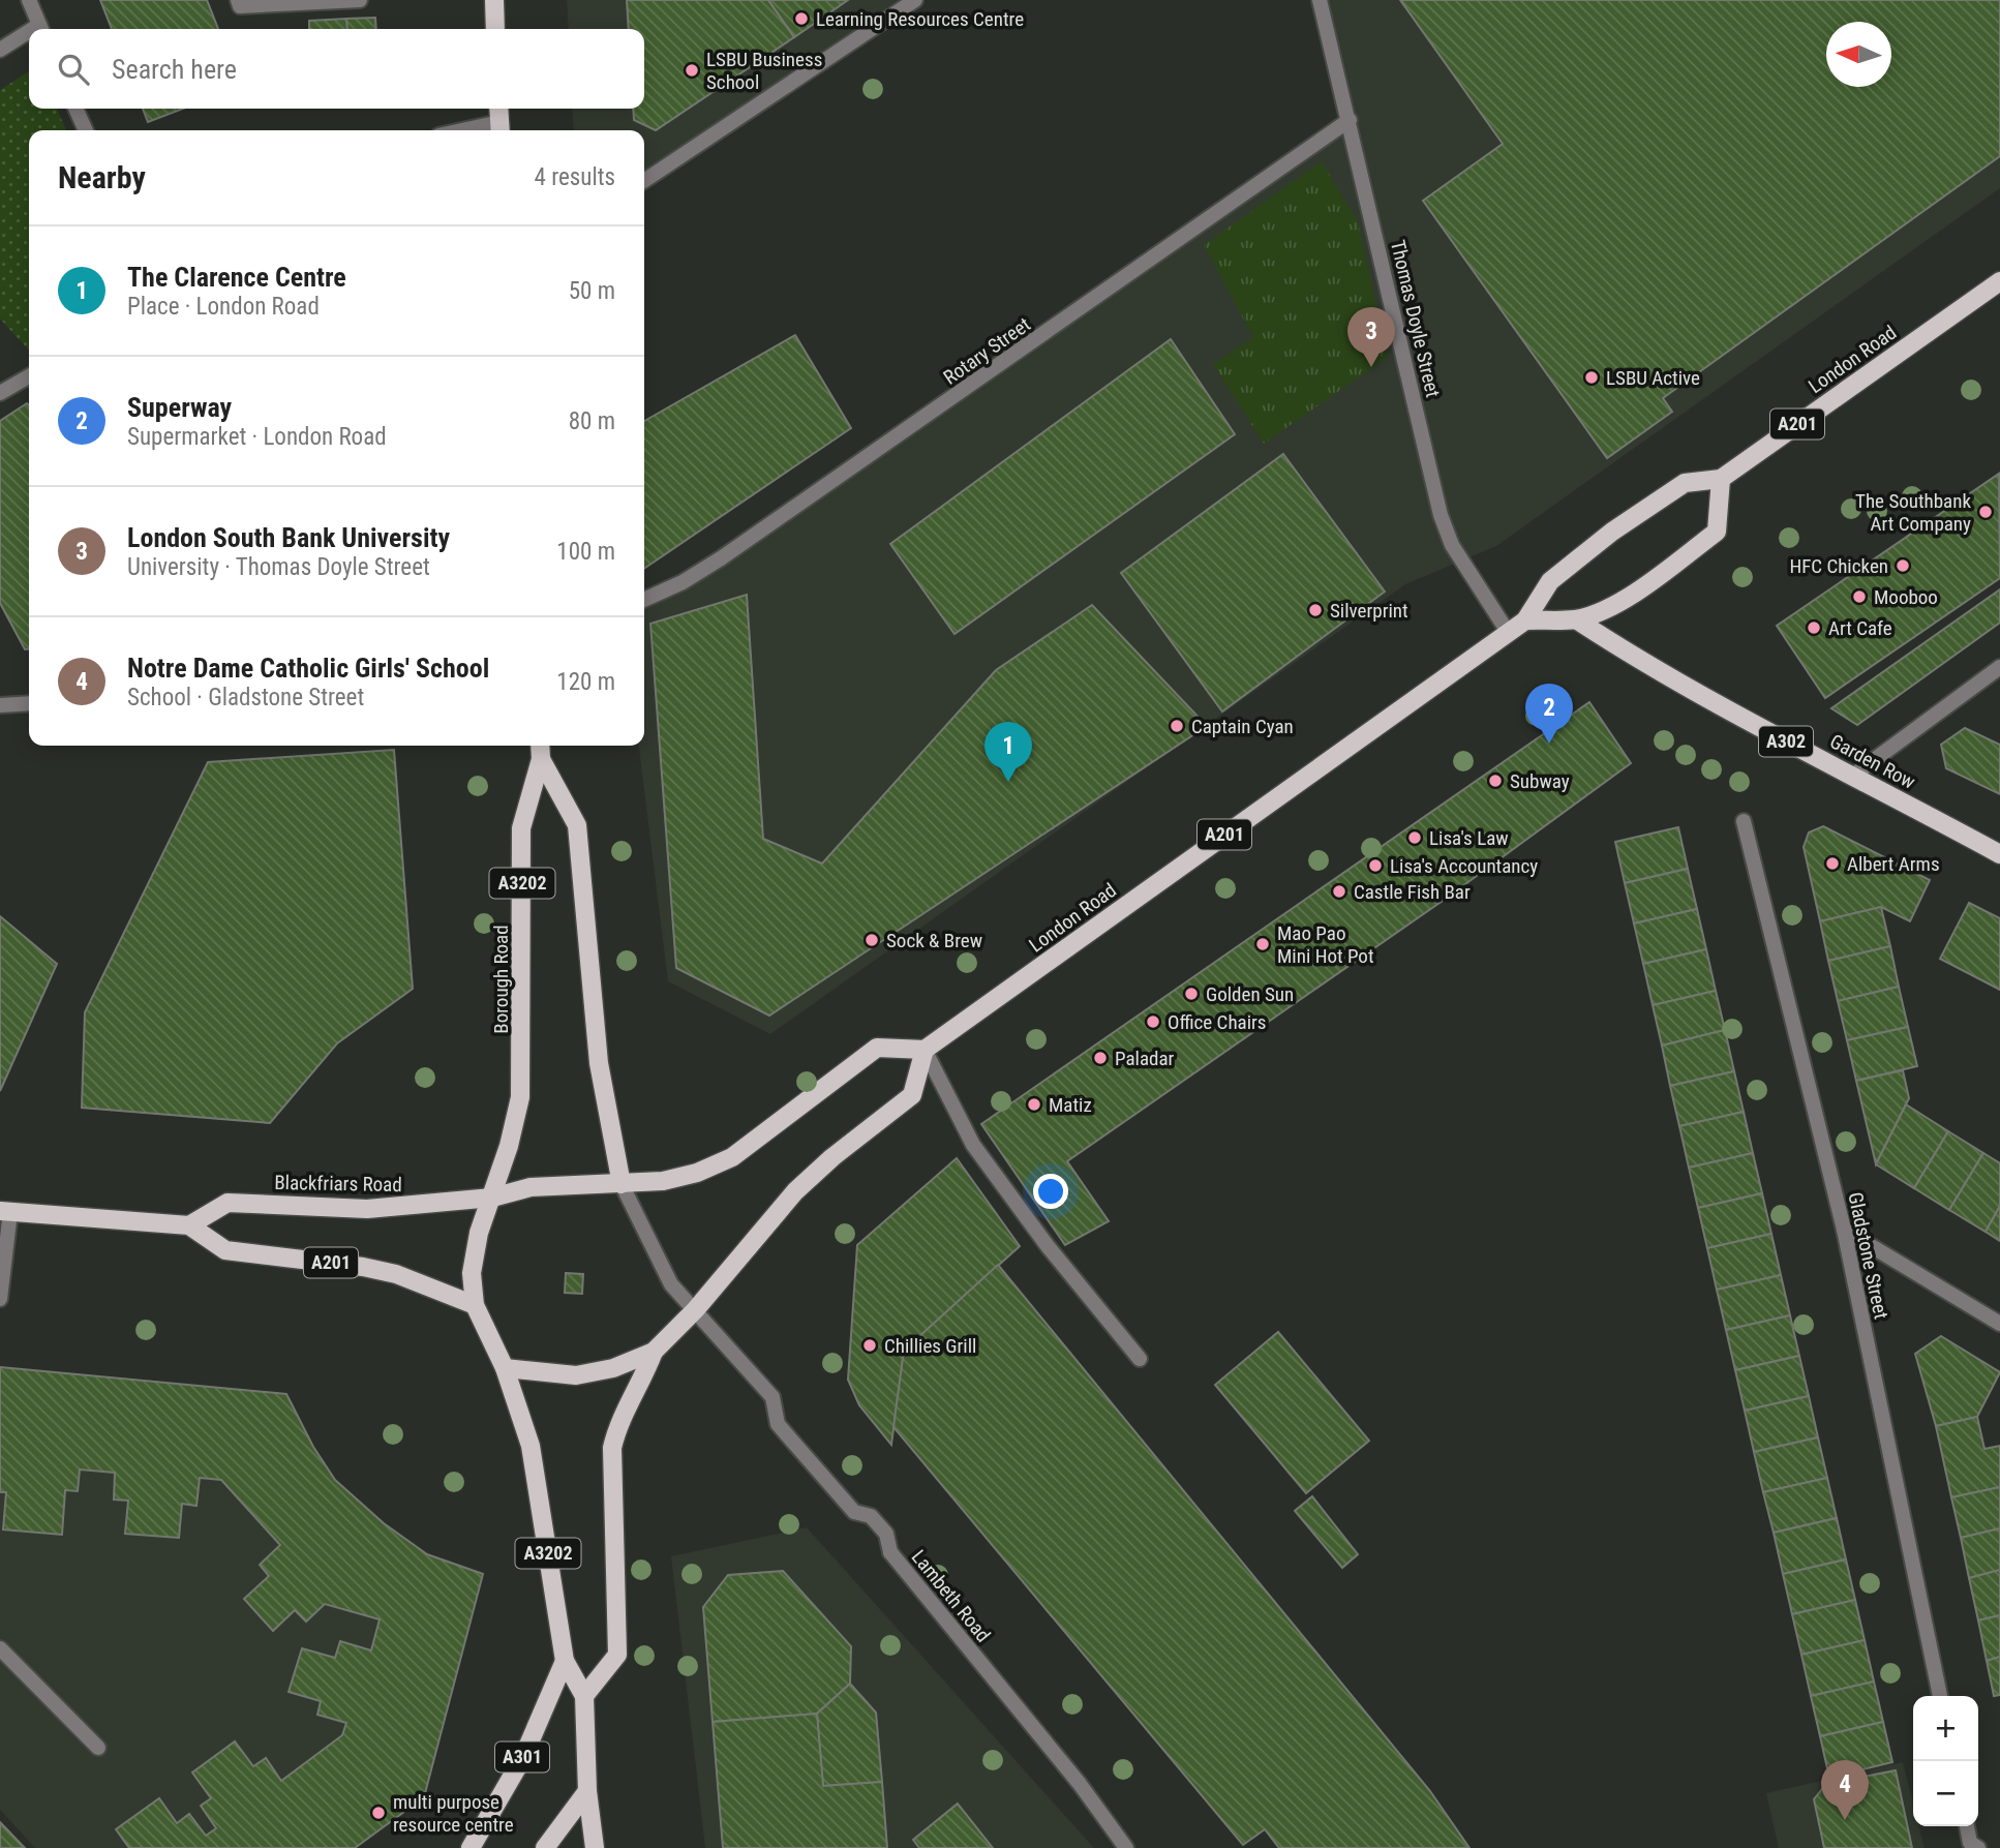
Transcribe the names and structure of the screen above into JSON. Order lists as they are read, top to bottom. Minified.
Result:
{"streets":{"main road":["London Road","A201","A302","Garden Row","A3202","Borough Road","Blackfriars Road","A301"],"street":["Thomas Doyle Street","Rotary Street","Gladstone Street","Lambeth Road"]},"crossings":[["Thomas Doyle Street","Rotary Street"],["Thomas Doyle Street","London Road"],["A201","A3202"],["A201","Borough Road"],["A201","Blackfriars Road"],["A201","Lambeth Road"],["A3202","Borough Road"],["A3202","Blackfriars Road"],["A3202","Lambeth Road"],["A3202","A301"],["Borough Road","Blackfriars Road"],["Borough Road","Lambeth Road"],["Blackfriars Road","Lambeth Road"]],"places":["Learning Resources Centre","LSBU Business School","LSBU Active","The Southbank Art Company","HFC Chicken","Mooboo","Silverprint","Art Cafe","Captain Cyan","Subway","Lisa's Law","Albert Arms","Lisa's Accountancy","Castle Fish Bar","Sock & Brew","Mao Pao Mini Hot Pot","Golden Sun","Office Chairs","Paladar","Matiz","Chillies Grill","multi purpose resource centre"],"north":"left","page":{"search":"Search here","heading":["Nearby","4 results"],"list":[{"mark":"1","name":"The Clarence Centre","note":"Place · London Road","value":"50 m"},{"mark":"2","name":"Superway","note":"Supermarket · London Road","value":"80 m"},{"mark":"3","name":"London South Bank University","note":"University · Thomas Doyle Street","value":"100 m"},{"mark":"4","name":"Notre Dame Catholic Girls' School","note":"School · Gladstone Street","value":"120 m"}],"pins":["3","2","1","4"],"map_buttons":["+","−"]}}
